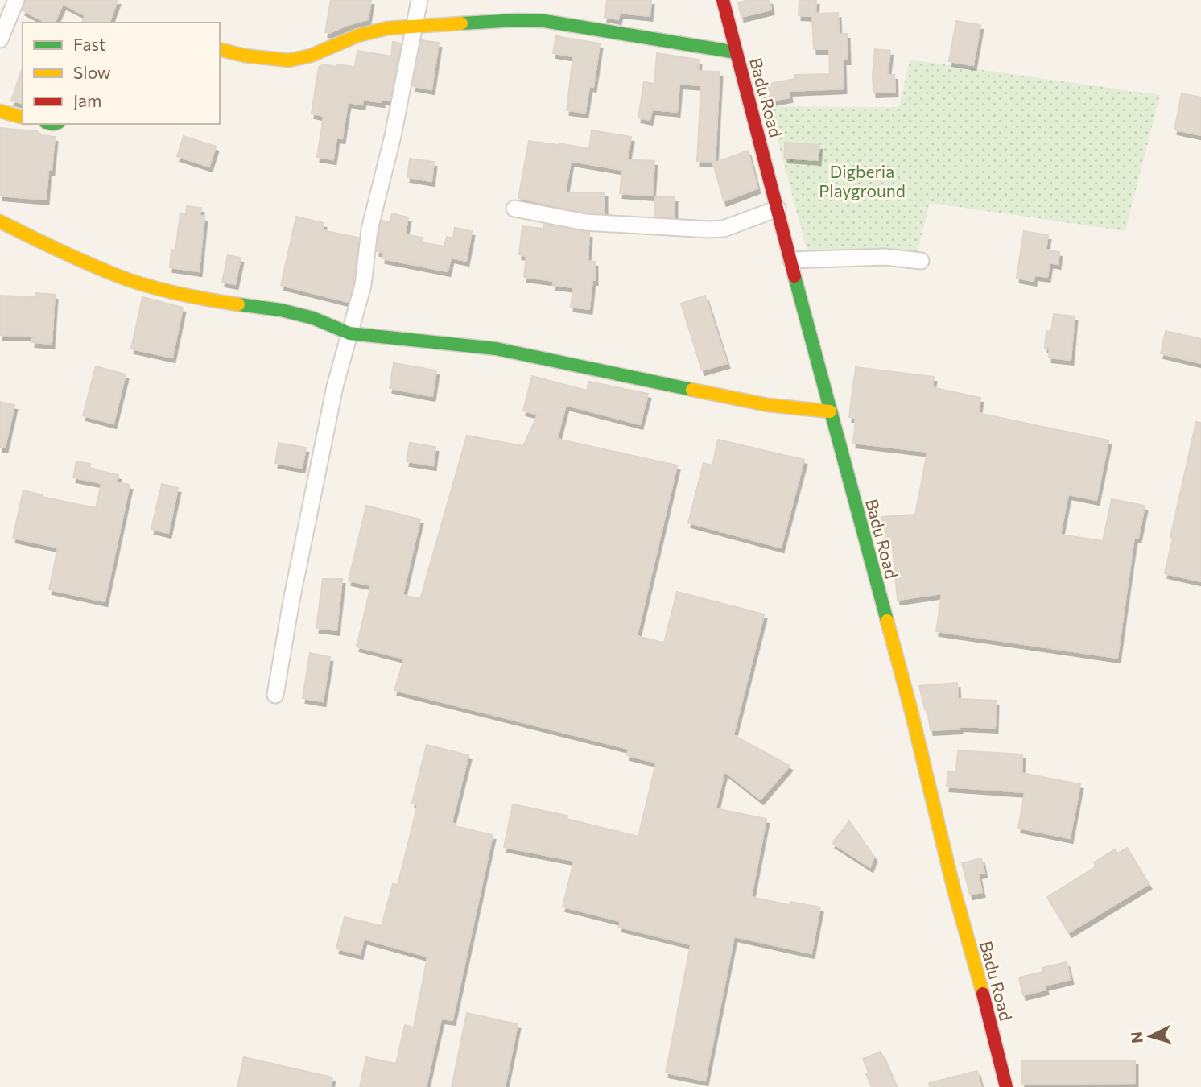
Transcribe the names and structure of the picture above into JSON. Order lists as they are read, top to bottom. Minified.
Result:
{"streets":{"street":["Badu Road"]},"parks":["Digberia Playground"],"legend":["Fast","Slow","Jam"],"north":"left"}
